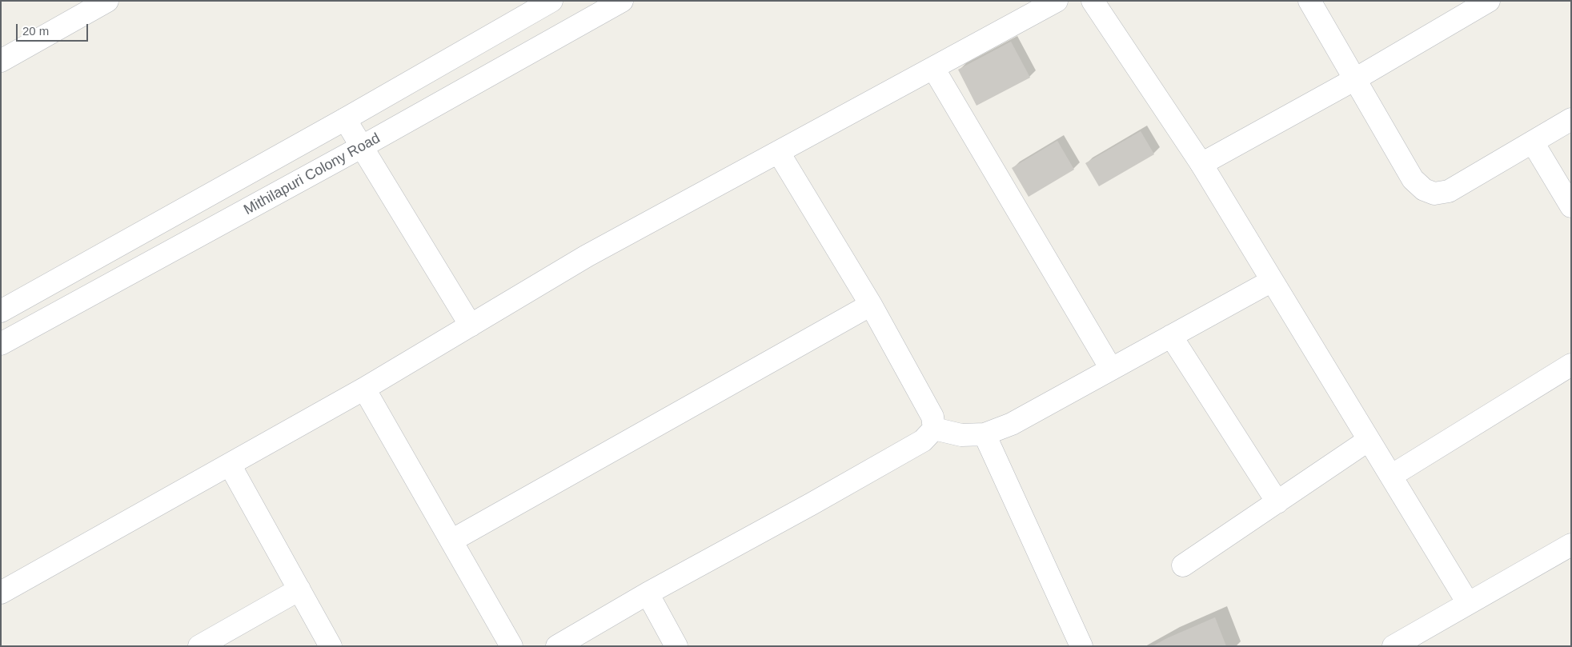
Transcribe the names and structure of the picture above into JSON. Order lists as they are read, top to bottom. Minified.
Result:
{"streets":{"street":["Mithilapuri Colony Road"]},"scale_bar":"20 m"}
